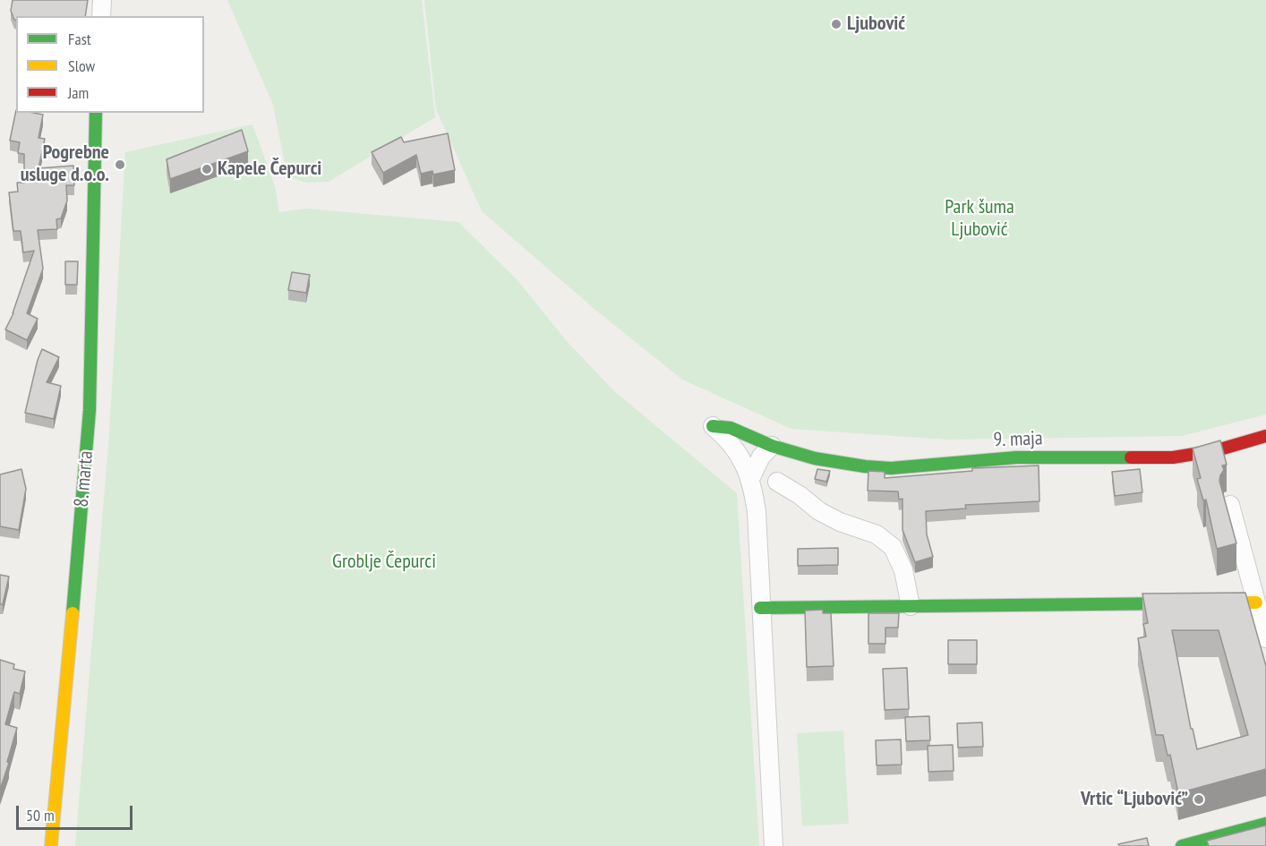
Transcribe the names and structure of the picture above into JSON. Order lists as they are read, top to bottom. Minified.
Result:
{"streets":{"street":["9. maja","8. marta"]},"parks":["Park šuma Ljubović","Groblje Čepurci"],"places":["Ljubović","Pogrebne usluge d.o.o.","Kapele Čepurci","Vrtic “Ljubović”"],"legend":["Fast","Slow","Jam"],"scale_bar":"50 m"}
